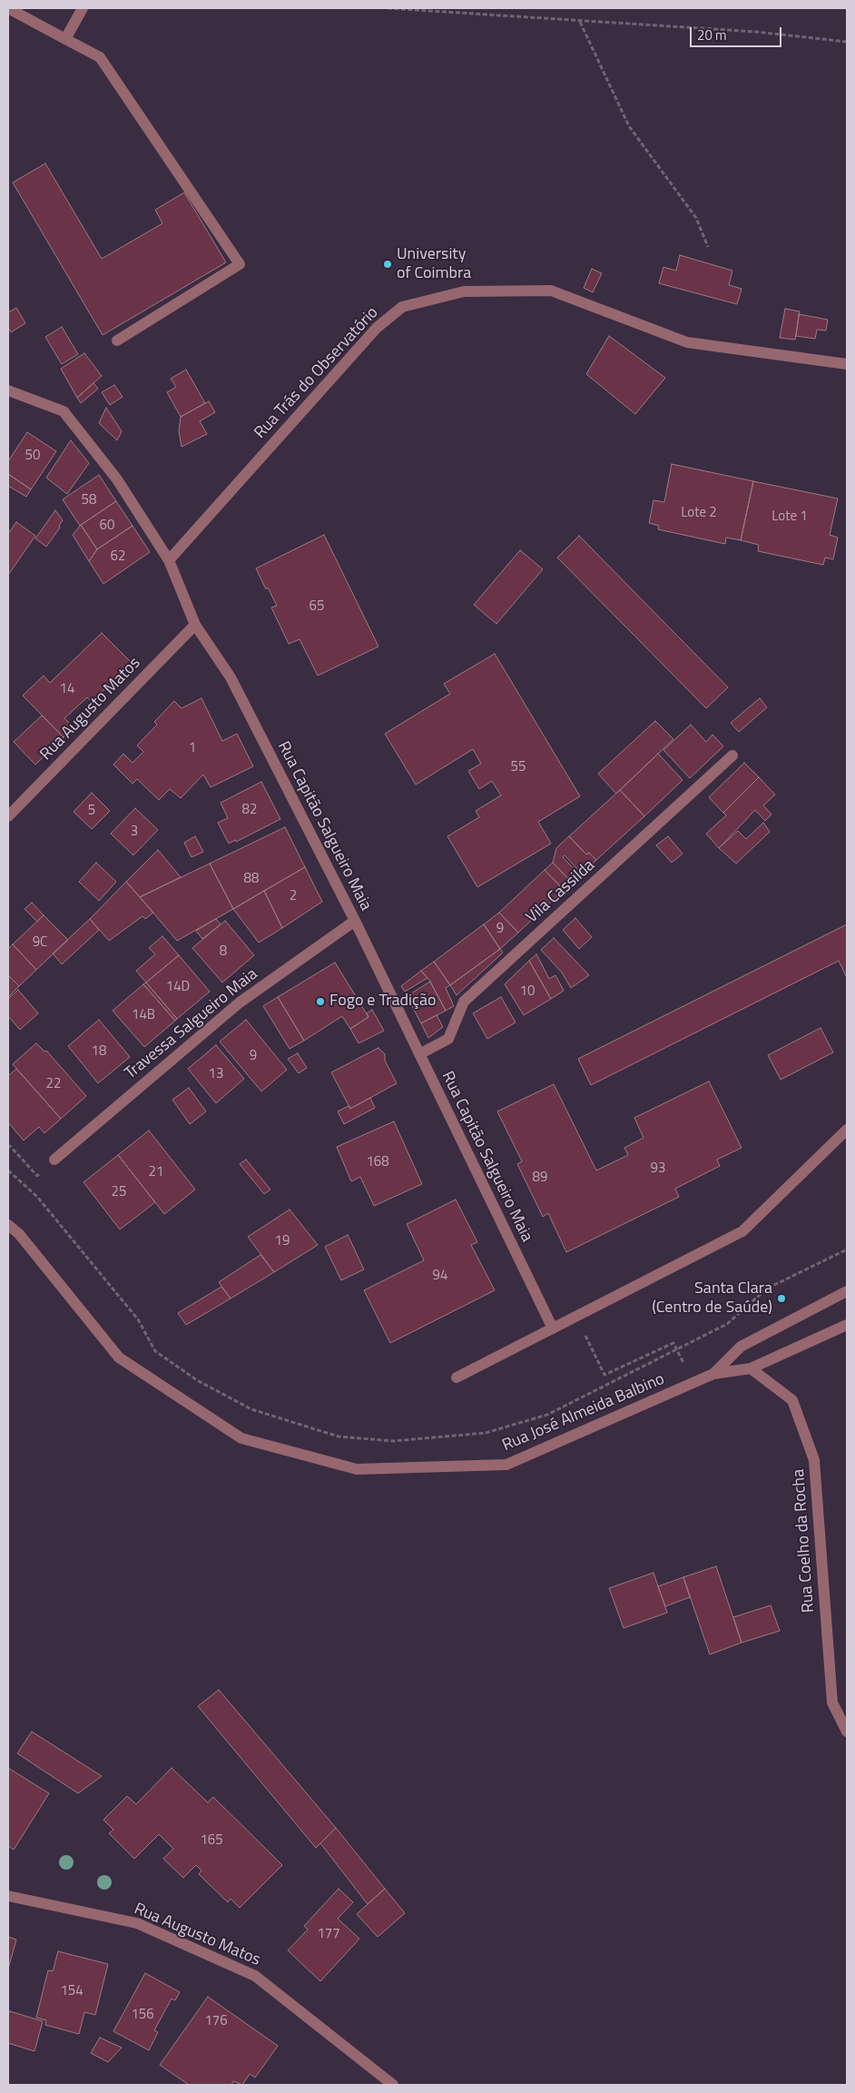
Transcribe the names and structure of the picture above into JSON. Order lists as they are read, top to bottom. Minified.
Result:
{"streets":{"street":["Rua Trás do Observatório","Rua Augusto Matos","Rua Capitão Salgueiro Maia","Vila Cassilda","Travessa Salgueiro Maia","Rua José Almeida Balbino","Rua Coelho da Rocha"]},"crossings":[["Rua Trás do Observatório","Rua Capitão Salgueiro Maia"],["Rua Augusto Matos","Rua Capitão Salgueiro Maia"],["Rua Capitão Salgueiro Maia","Vila Cassilda"],["Rua Capitão Salgueiro Maia","Travessa Salgueiro Maia"],["Rua José Almeida Balbino","Rua Coelho da Rocha"]],"places":["University of Coimbra","Fogo e Tradição","Santa Clara (Centro de Saúde)"],"house_numbers":["50","58","Lote 2","Lote 1","60","62","65","14","1","55","82","5","3","88","2","9","9C","8","14D","10","14B","18","9","13","22","168","93","21","89","25","19","94","165","177","154","156","176"],"scale_bar":"20 m"}
